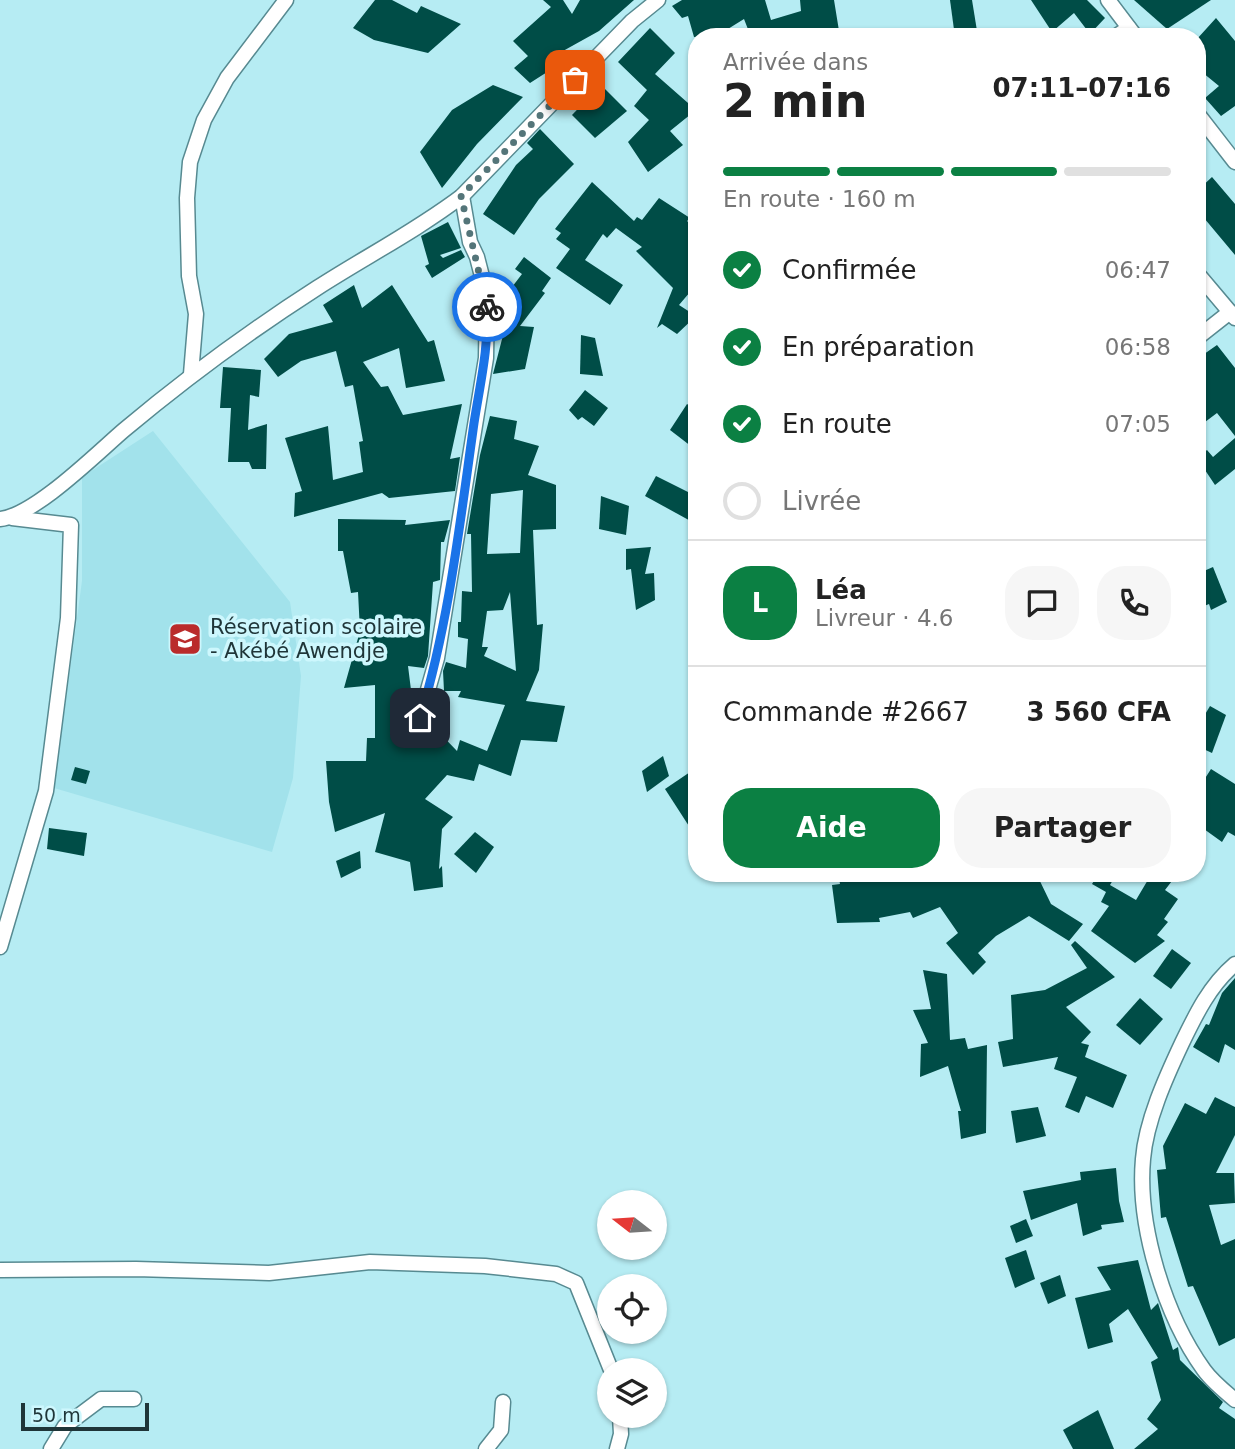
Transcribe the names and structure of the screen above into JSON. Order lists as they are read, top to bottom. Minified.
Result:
{"places":{"school or university":["Réservation scolaire - Akébé Awendje"]},"scale_bar":"50 m","north":"left","page":{"heading":["2 min","Arrivée dans","07:11–07:16"],"panel":["Léa","Livreur · 4.6","Commande #2667","3 560 CFA"],"bar":"En route · 160 m","list":[["Confirmée","06:47"],["En préparation","06:58"],["En route","07:05"],"Livrée"],"round":"L","buttons":["Aide","Partager"],"scale":"50 m"}}
